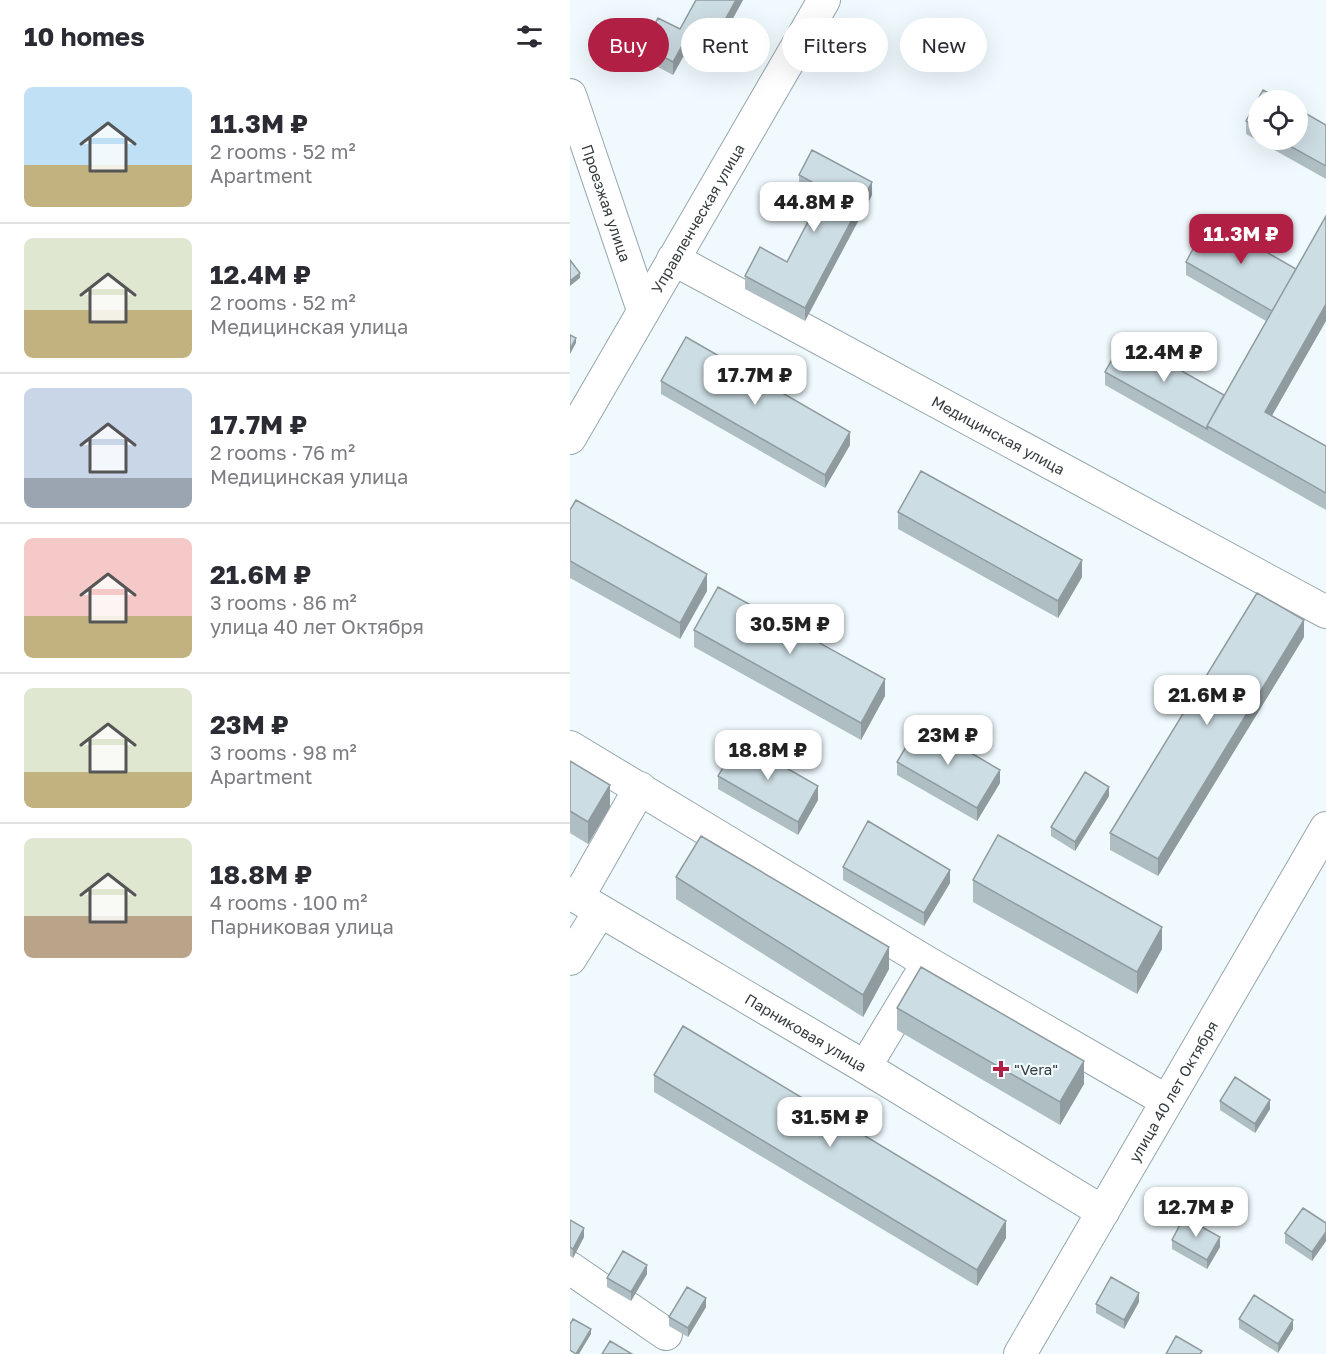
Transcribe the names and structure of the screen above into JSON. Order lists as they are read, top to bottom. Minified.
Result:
{"streets":{"street":["Проезжая улица","Управленческая улица","Медицинская улица","Парниковая улица","улица 40 лет Октября"]},"crossings":[["Проезжая улица","Управленческая улица"],["Управленческая улица","Медицинская улица"],["Парниковая улица","улица 40 лет Октября"]],"places":{"health":["\"Vera\""]},"page":{"heading":"10 homes","chip":["Buy","Rent","Filters","New"],"list":[{"name":"11.3M ₽","note":"2 rooms · 52 m² · Apartment"},{"name":"12.4M ₽","note":"2 rooms · 52 m² · Медицинская улица"},{"name":"17.7M ₽","note":"2 rooms · 76 m² · Медицинская улица"},{"name":"21.6M ₽","note":"3 rooms · 86 m² · улица 40 лет Октября"},{"name":"23M ₽","note":"3 rooms · 98 m² · Apartment"},{"name":"18.8M ₽","note":"4 rooms · 100 m² · Парниковая улица"}],"price":["44.8M ₽","11.3M ₽","12.4M ₽","17.7M ₽","30.5M ₽","21.6M ₽","23M ₽","18.8M ₽","31.5M ₽","12.7M ₽"]}}
